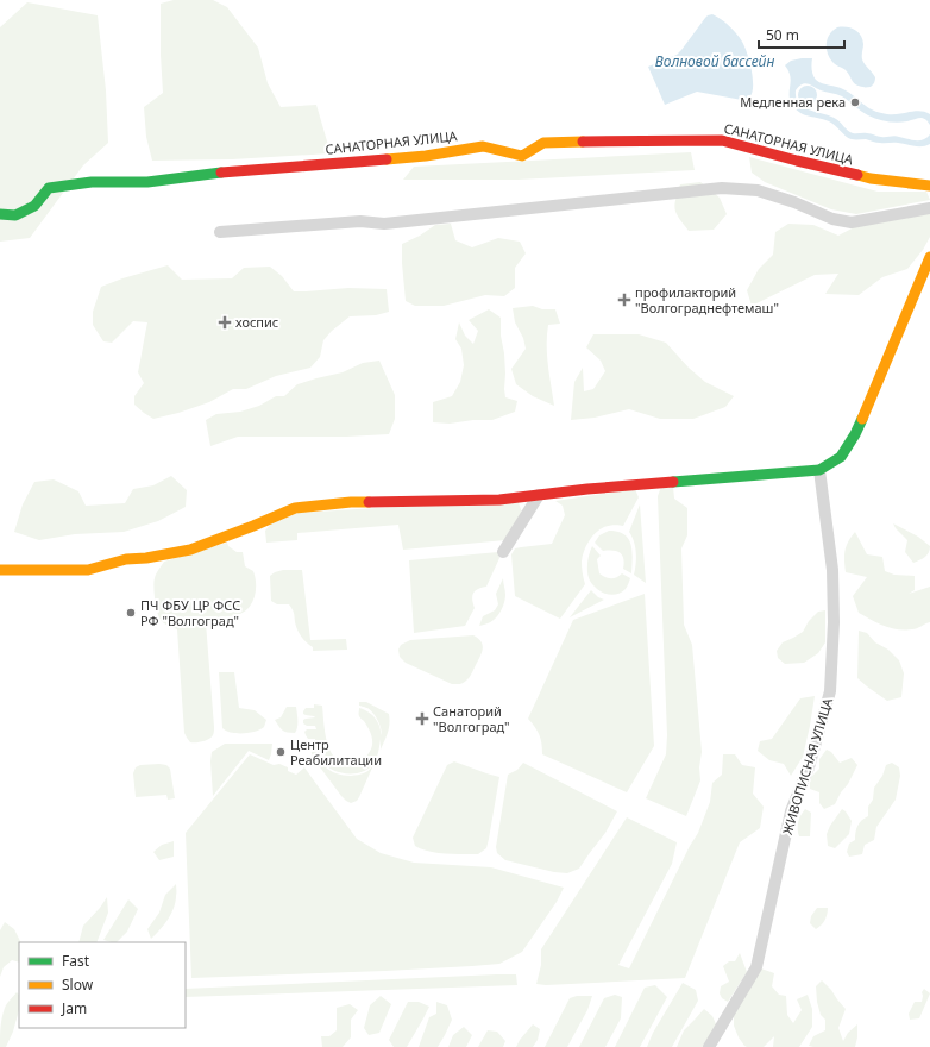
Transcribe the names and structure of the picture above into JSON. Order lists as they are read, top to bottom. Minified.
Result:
{"streets":{"street":["САНАТОРНАЯ УЛИЦА","ЖИВОПИСНАЯ УЛИЦА"]},"water":["Волновой бассейн"],"places":{"other":["Медленная река","ПЧ ФБУ ЦР ФСС РФ \"Волгоград\"","Центр Реабилитации"],"health":["профилакторий \"Волгограднефтемаш\"","хоспис","Санаторий \"Волгоград\""]},"legend":["Fast","Slow","Jam"],"scale_bar":"50 m"}
